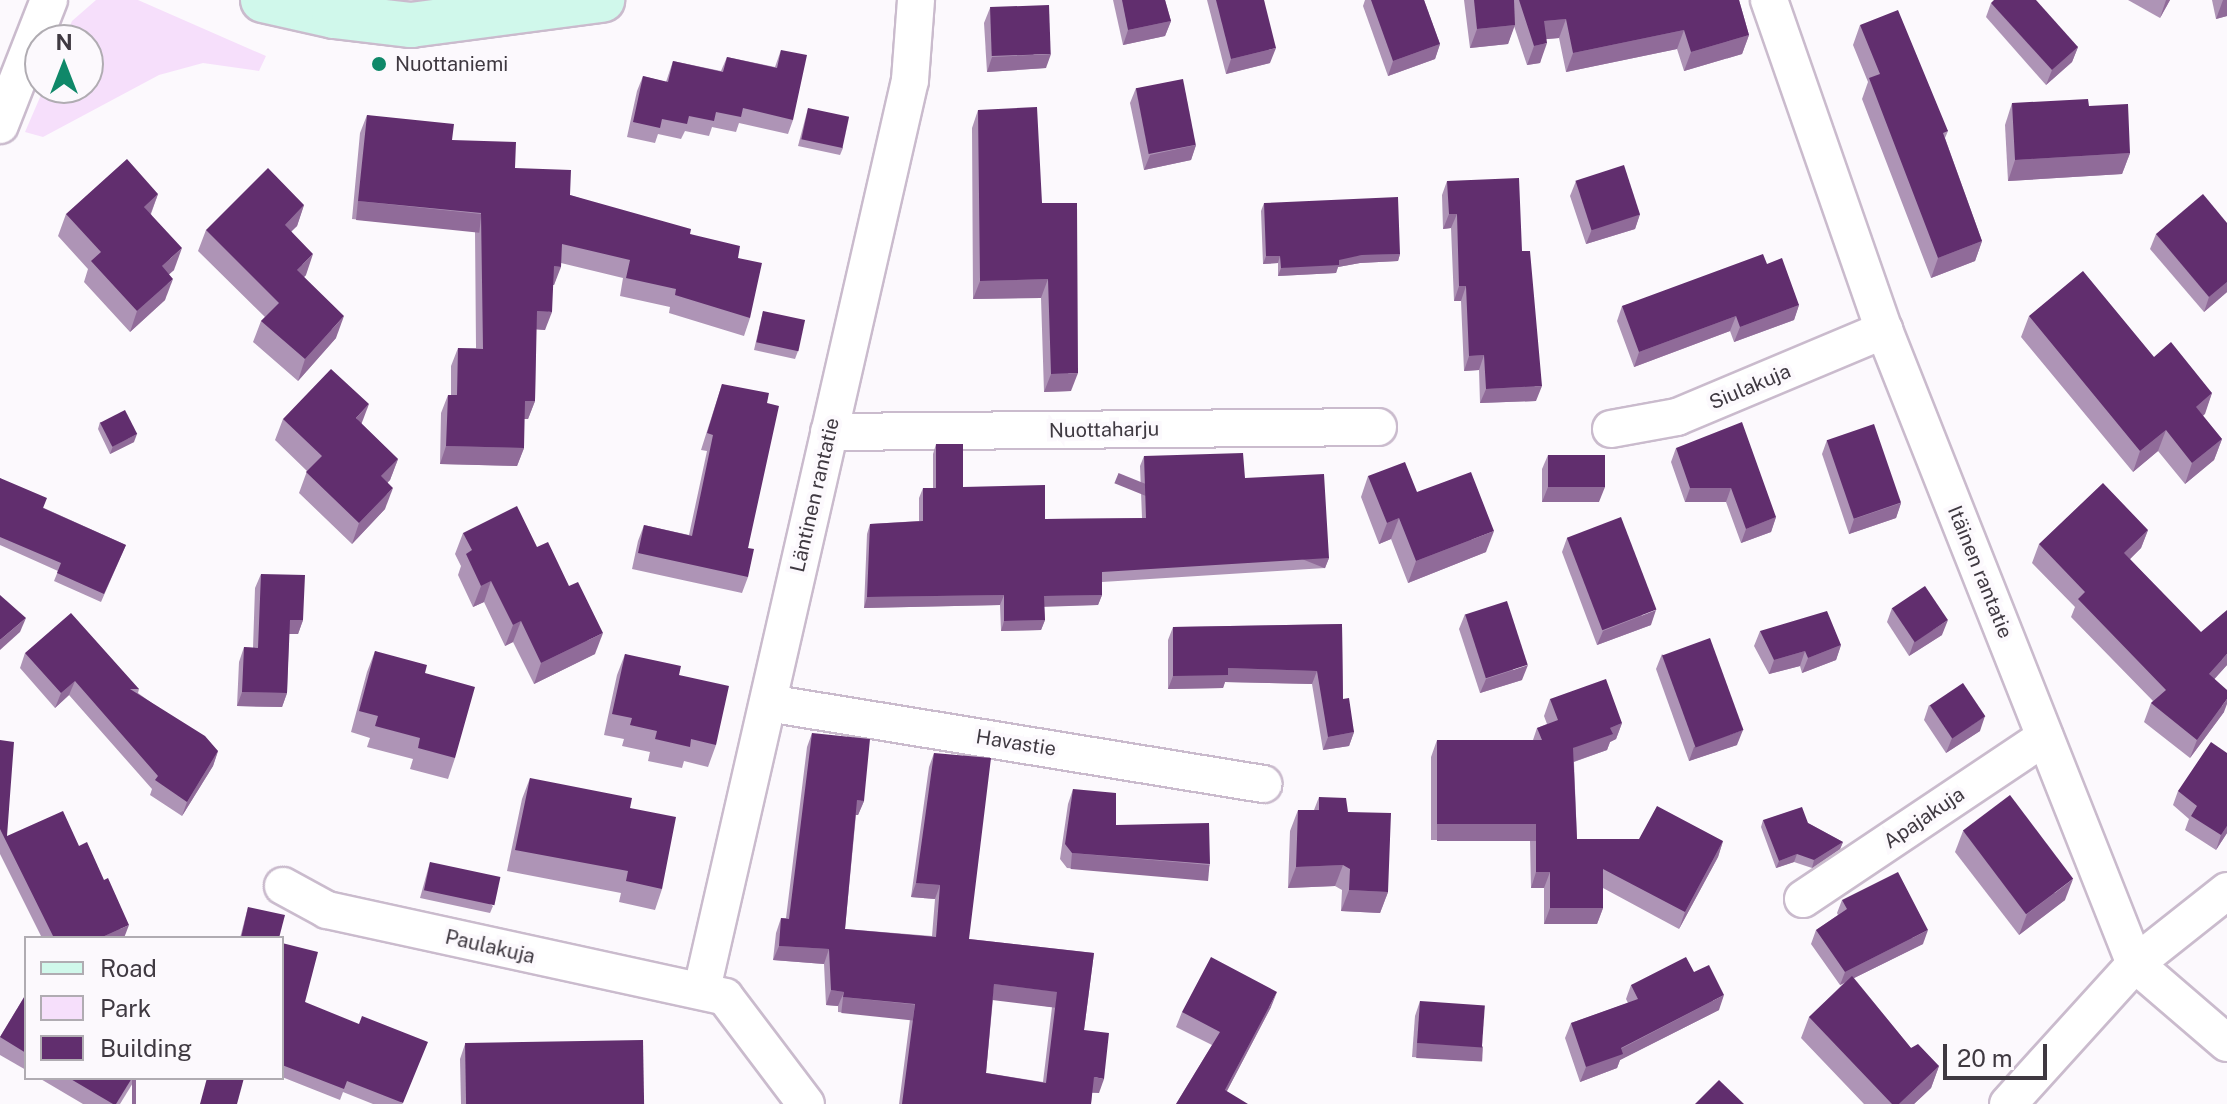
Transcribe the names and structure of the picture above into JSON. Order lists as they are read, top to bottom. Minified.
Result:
{"streets":{"street":["Siulakuja","Nuottaharju","Läntinen rantatie","Itäinen rantatie","Havastie","Apajakuja","Paulakuja"]},"crossings":[["Siulakuja","Itäinen rantatie"],["Nuottaharju","Läntinen rantatie"],["Läntinen rantatie","Havastie"],["Läntinen rantatie","Paulakuja"],["Itäinen rantatie","Apajakuja"]],"places":["Nuottaniemi"],"legend":["Road","Park","Building"],"scale_bar":"20 m","north":"top"}
